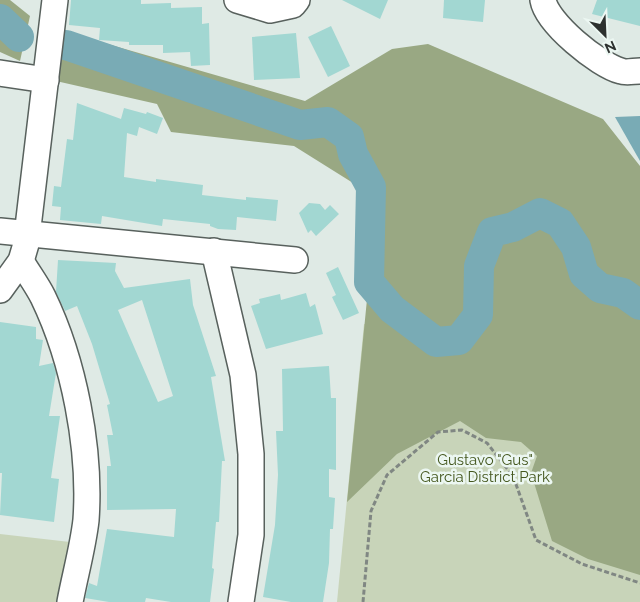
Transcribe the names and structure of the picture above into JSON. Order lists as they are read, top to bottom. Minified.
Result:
{"parks":["Gustavo \"Gus\" Garcia District Park"],"north":"bottom right"}
